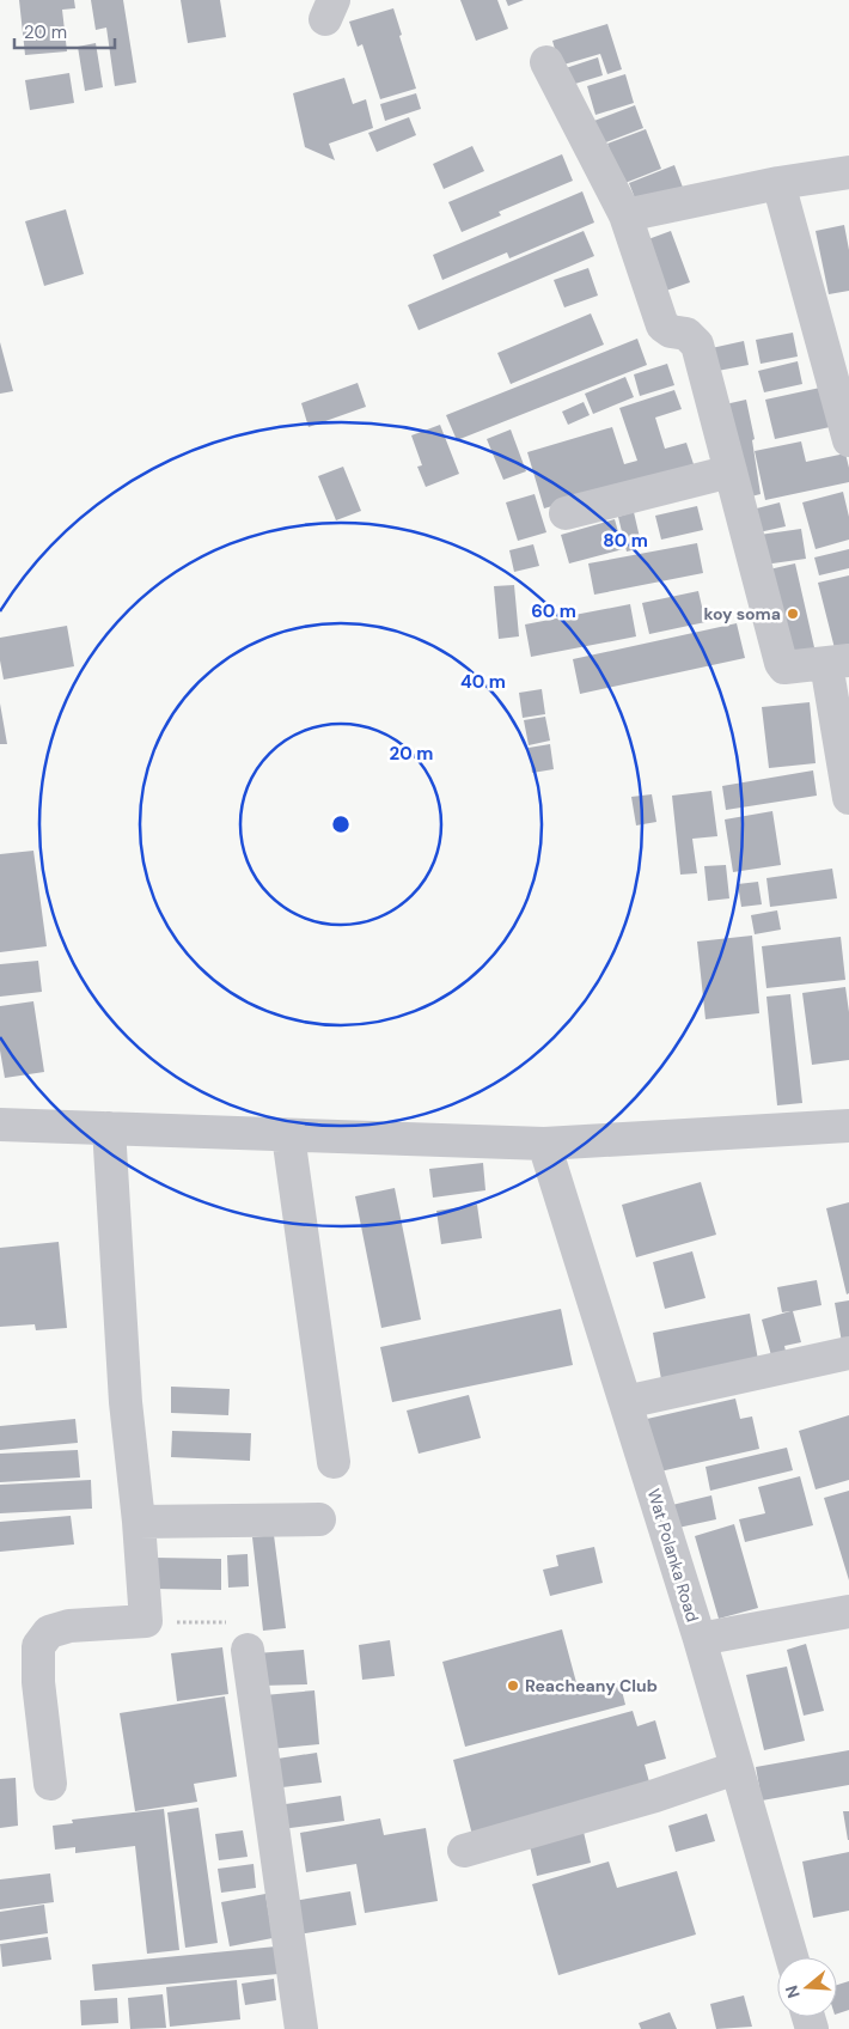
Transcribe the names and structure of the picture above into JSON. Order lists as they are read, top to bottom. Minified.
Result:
{"streets":{"street":["Wat Polanka Road"]},"places":["koy soma","Reacheany Club"],"scale_bar":"20 m","north":"left","rings":["80 m","60 m","40 m","20 m"]}
